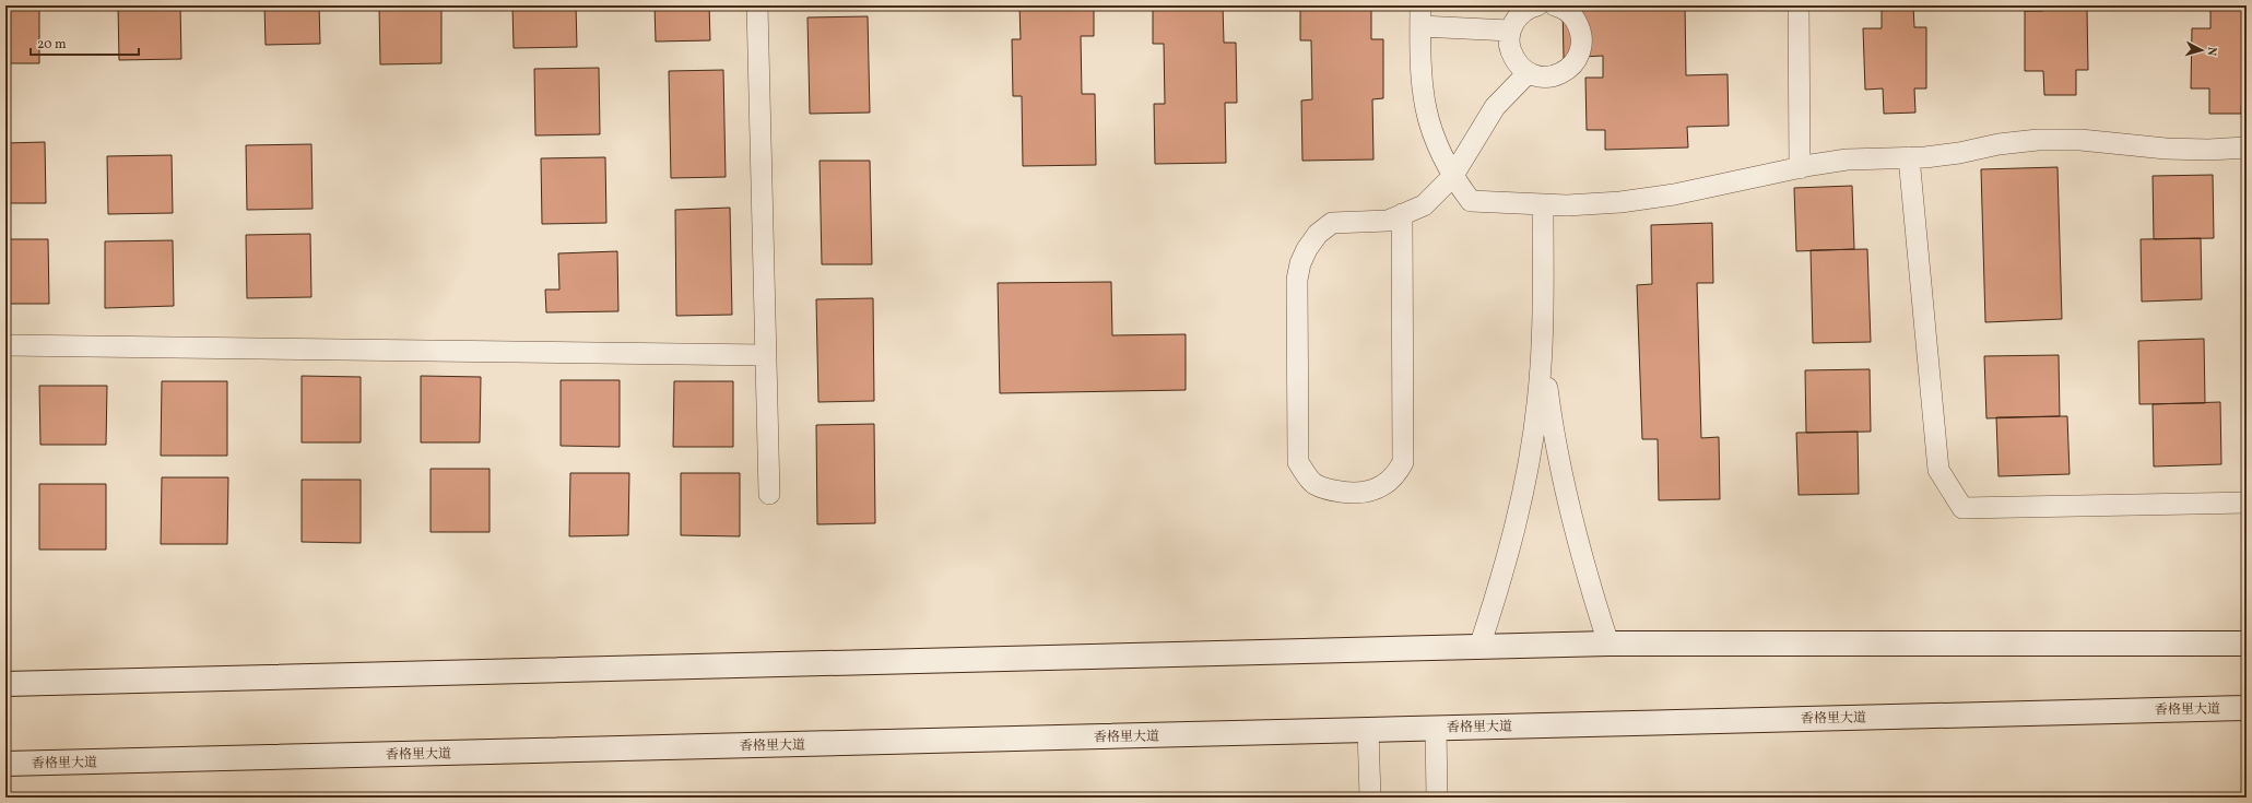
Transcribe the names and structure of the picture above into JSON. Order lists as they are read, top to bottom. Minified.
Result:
{"streets":{"main road":["香格里大道"]},"scale_bar":"20 m","north":"right"}
